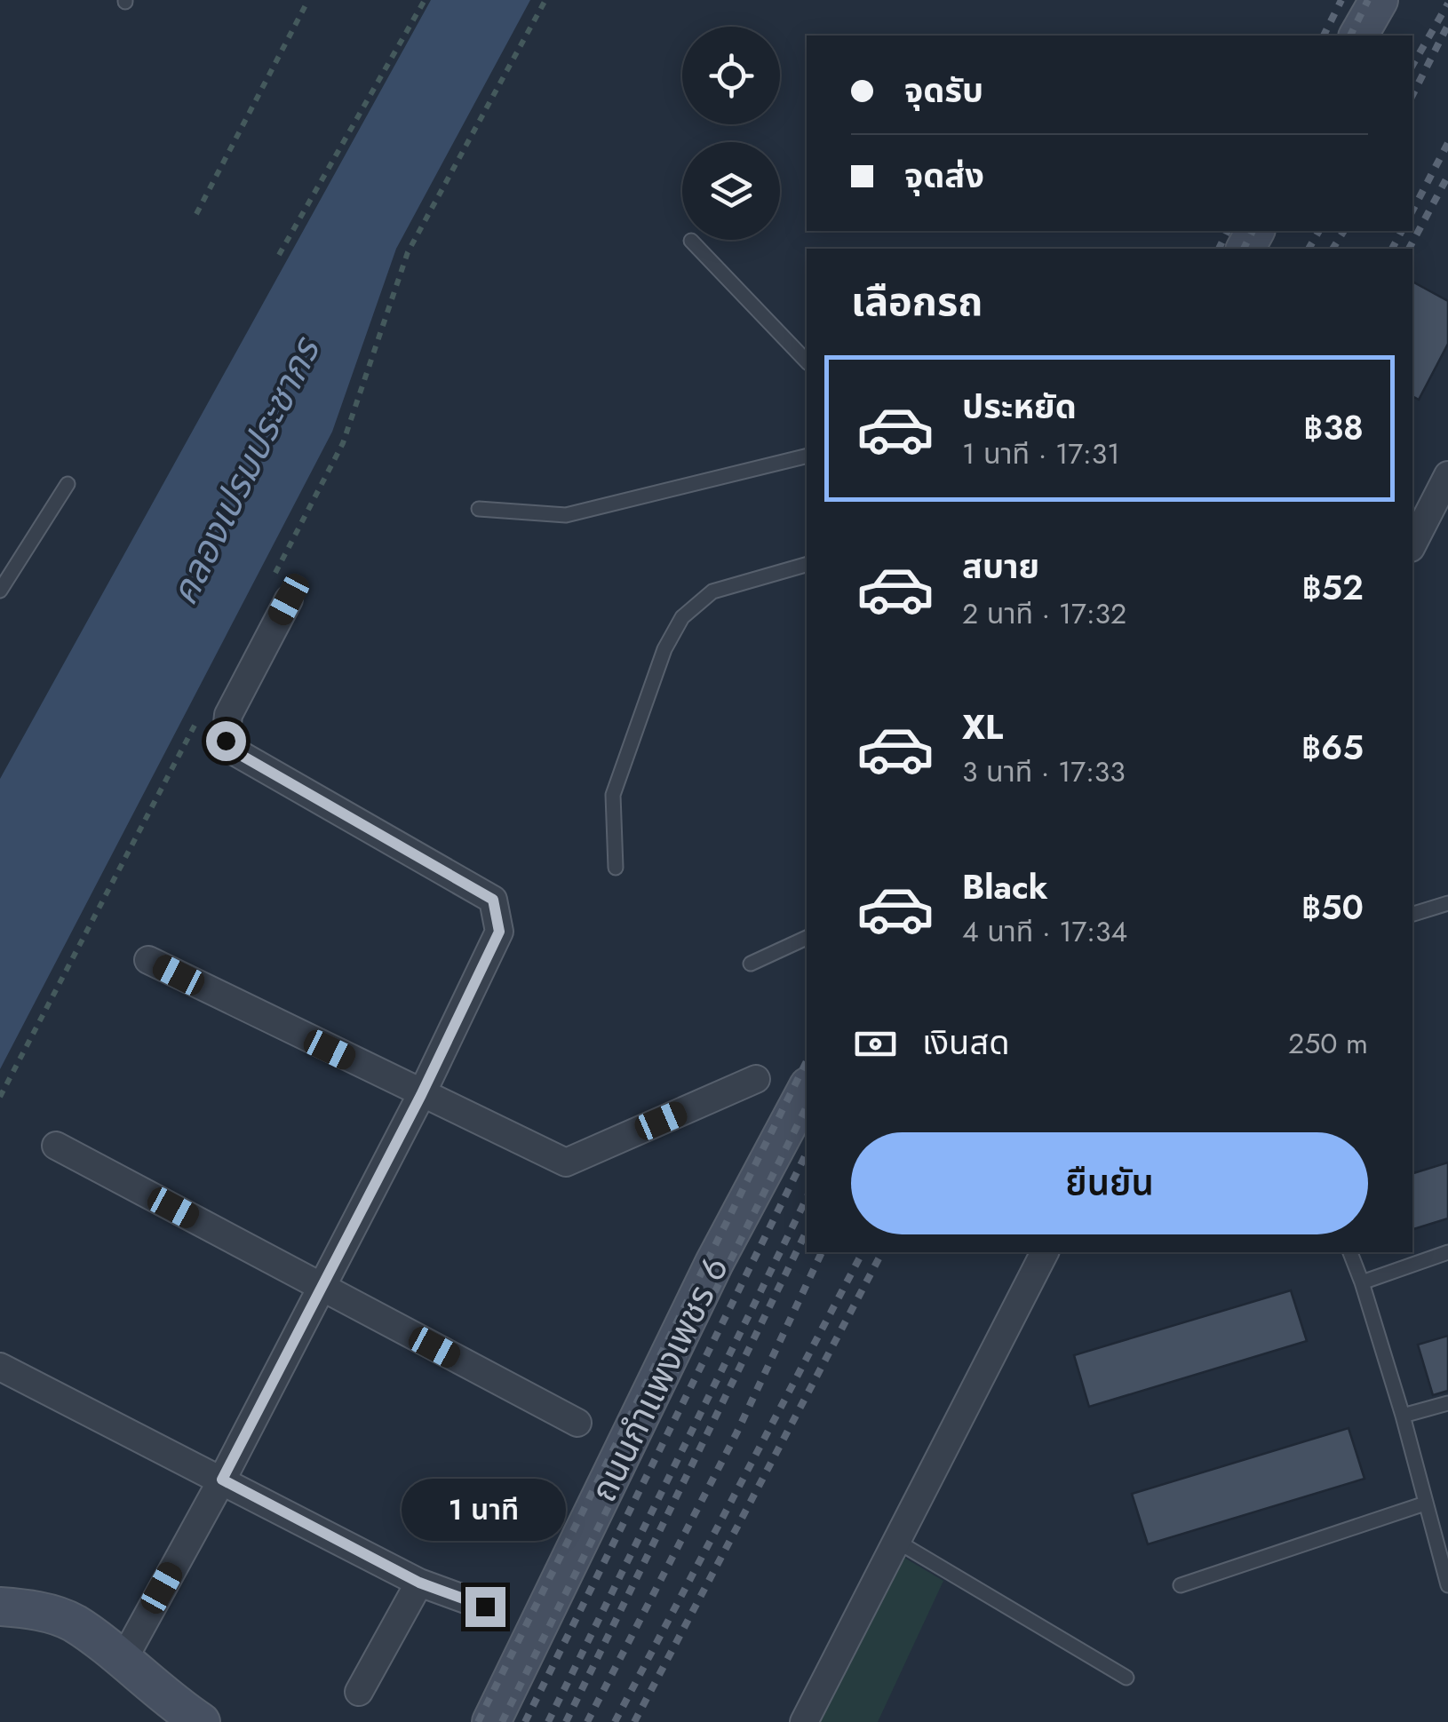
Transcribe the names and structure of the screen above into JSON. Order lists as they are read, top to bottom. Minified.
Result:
{"streets":{"street":["ถนนกำแพงเพชร 6"]},"water":["คลองเปรมประชากร"],"page":{"banner":["จุดรับ","จุดส่ง"],"heading":"เลือกรถ","list":[{"name":"ประหยัด","note":"1 นาที · 17:31","value":"฿38"},{"name":"สบาย","note":"2 นาที · 17:32","value":"฿52"},{"name":"XL","note":"3 นาที · 17:33","value":"฿65"},{"name":"Black","note":"4 นาที · 17:34","value":"฿50"}],"pay":["เงินสด","250 m"],"buttons":"ยืนยัน","bubble":"1 นาที"}}
